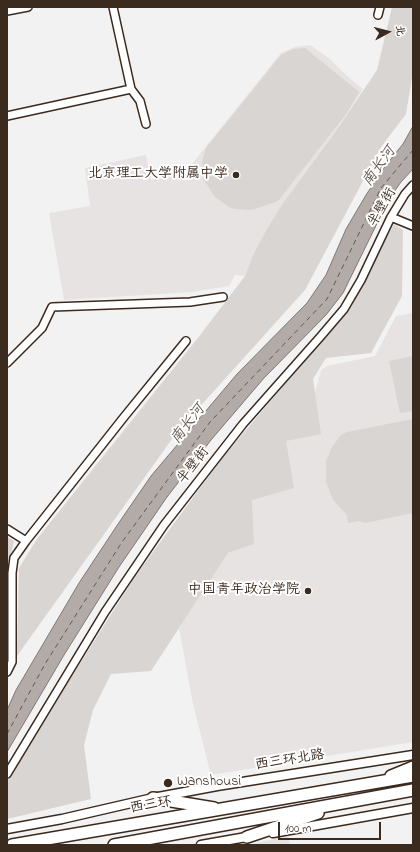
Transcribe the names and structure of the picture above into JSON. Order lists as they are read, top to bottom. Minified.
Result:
{"streets":{"highway":["西三环"],"street":["半壁街","西三环北路"]},"water":["南长河"],"places":["北京理工大学附属中学","中国青年政治学院","Wanshousi"],"scale_bar":"100 m","north":"right"}
